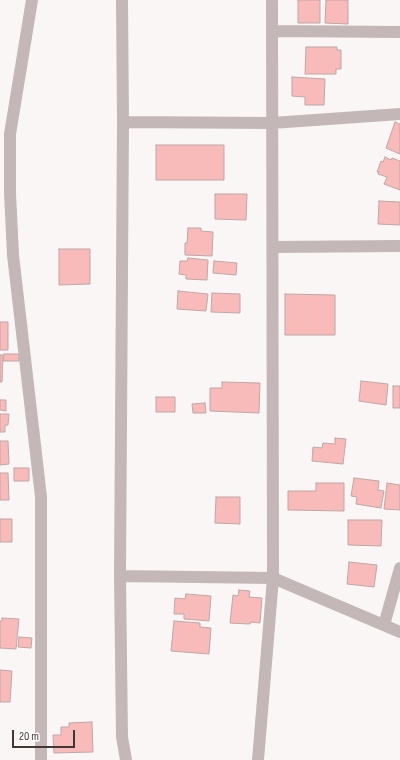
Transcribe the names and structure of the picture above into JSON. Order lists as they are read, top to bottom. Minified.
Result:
{"scale_bar":"20 m"}
